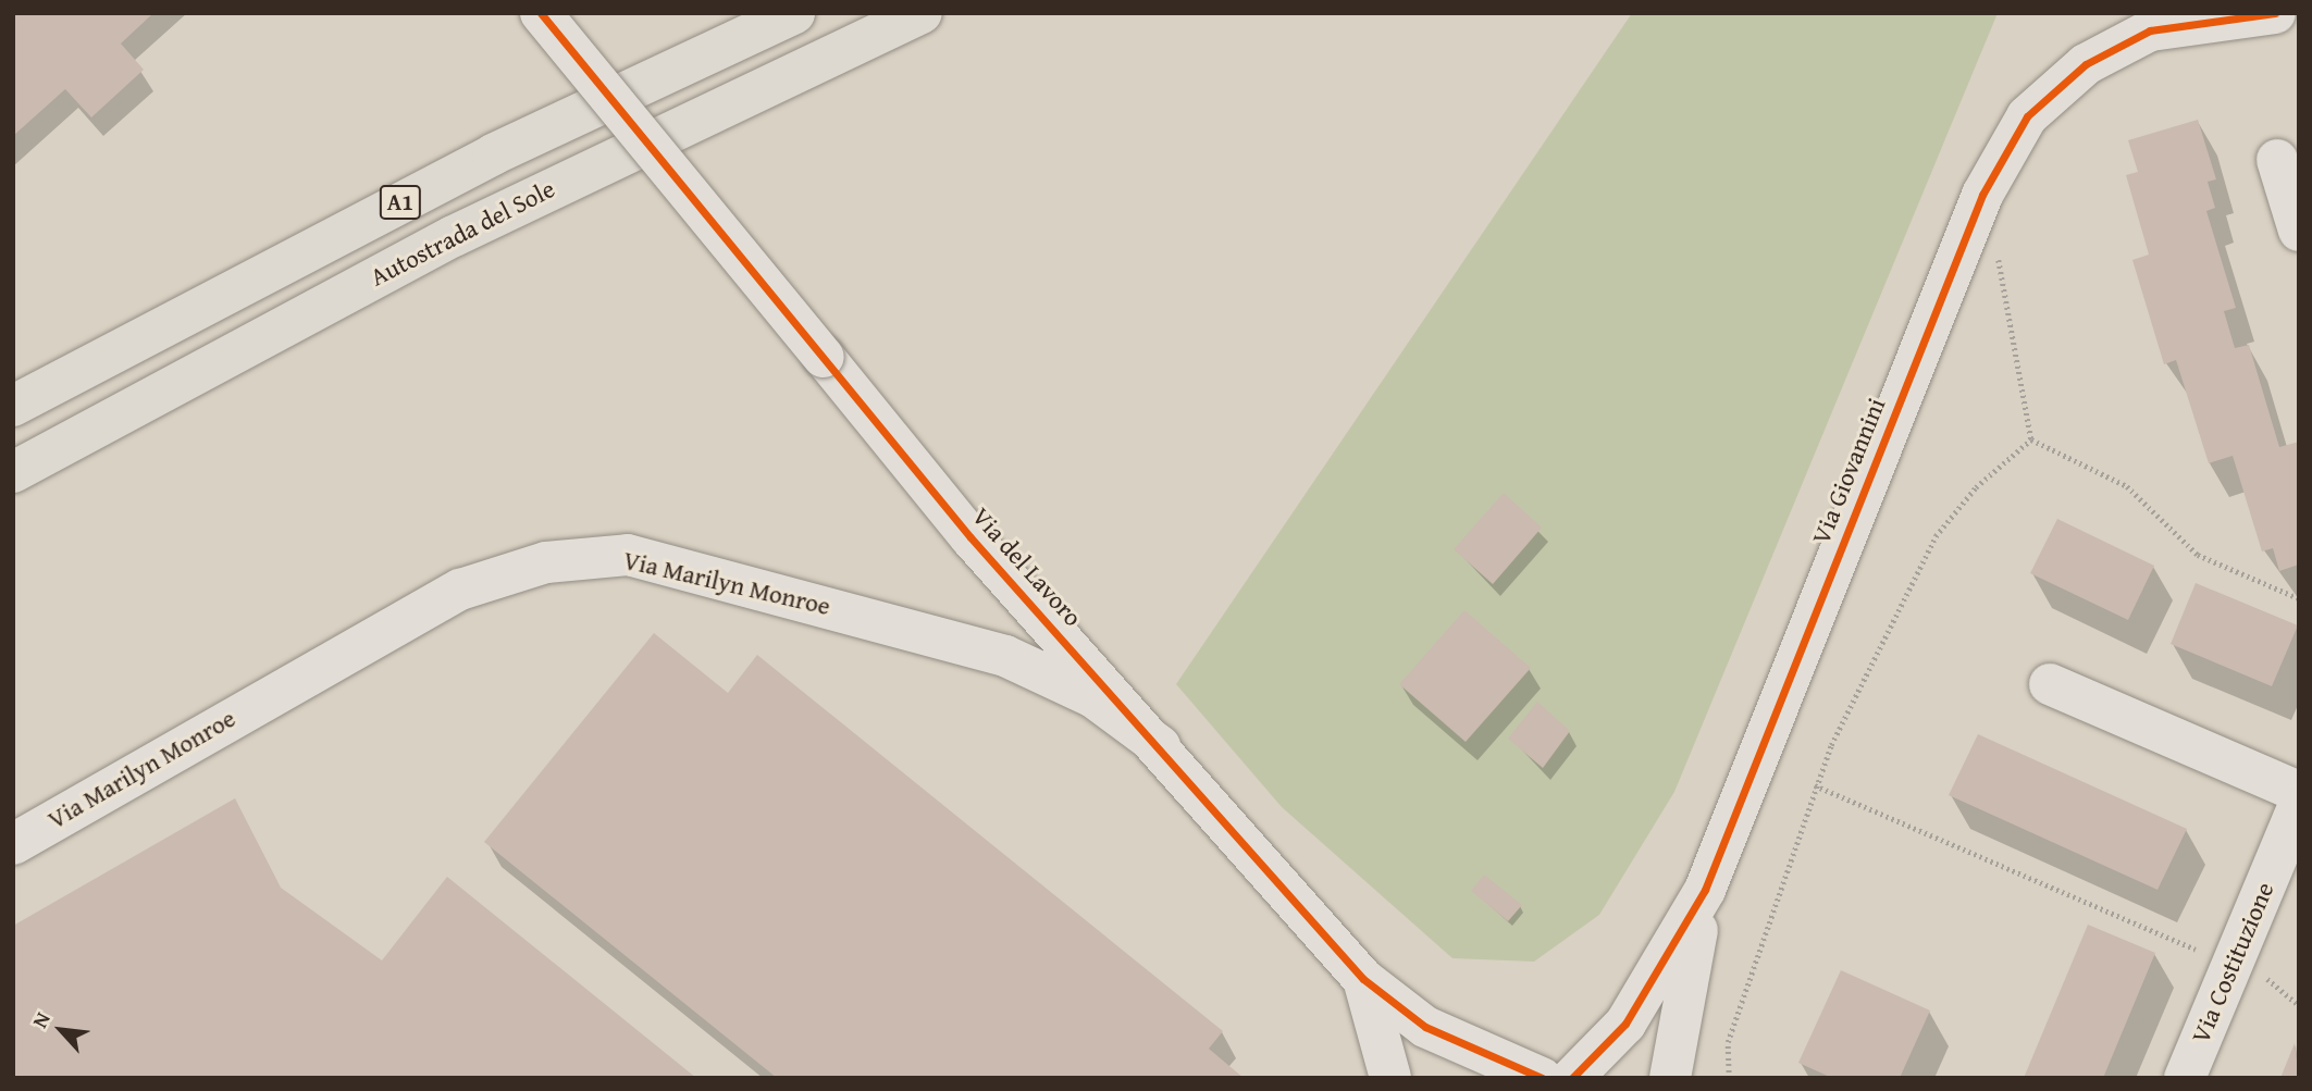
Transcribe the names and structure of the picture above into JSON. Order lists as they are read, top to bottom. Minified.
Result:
{"streets":{"highway":["A1","Autostrada del Sole"],"street":["Via Giovannini","Via del Lavoro","Via Marilyn Monroe","Via Costituzione"]},"crossings":[["Via del Lavoro","Via Marilyn Monroe"]],"north":"top left"}
